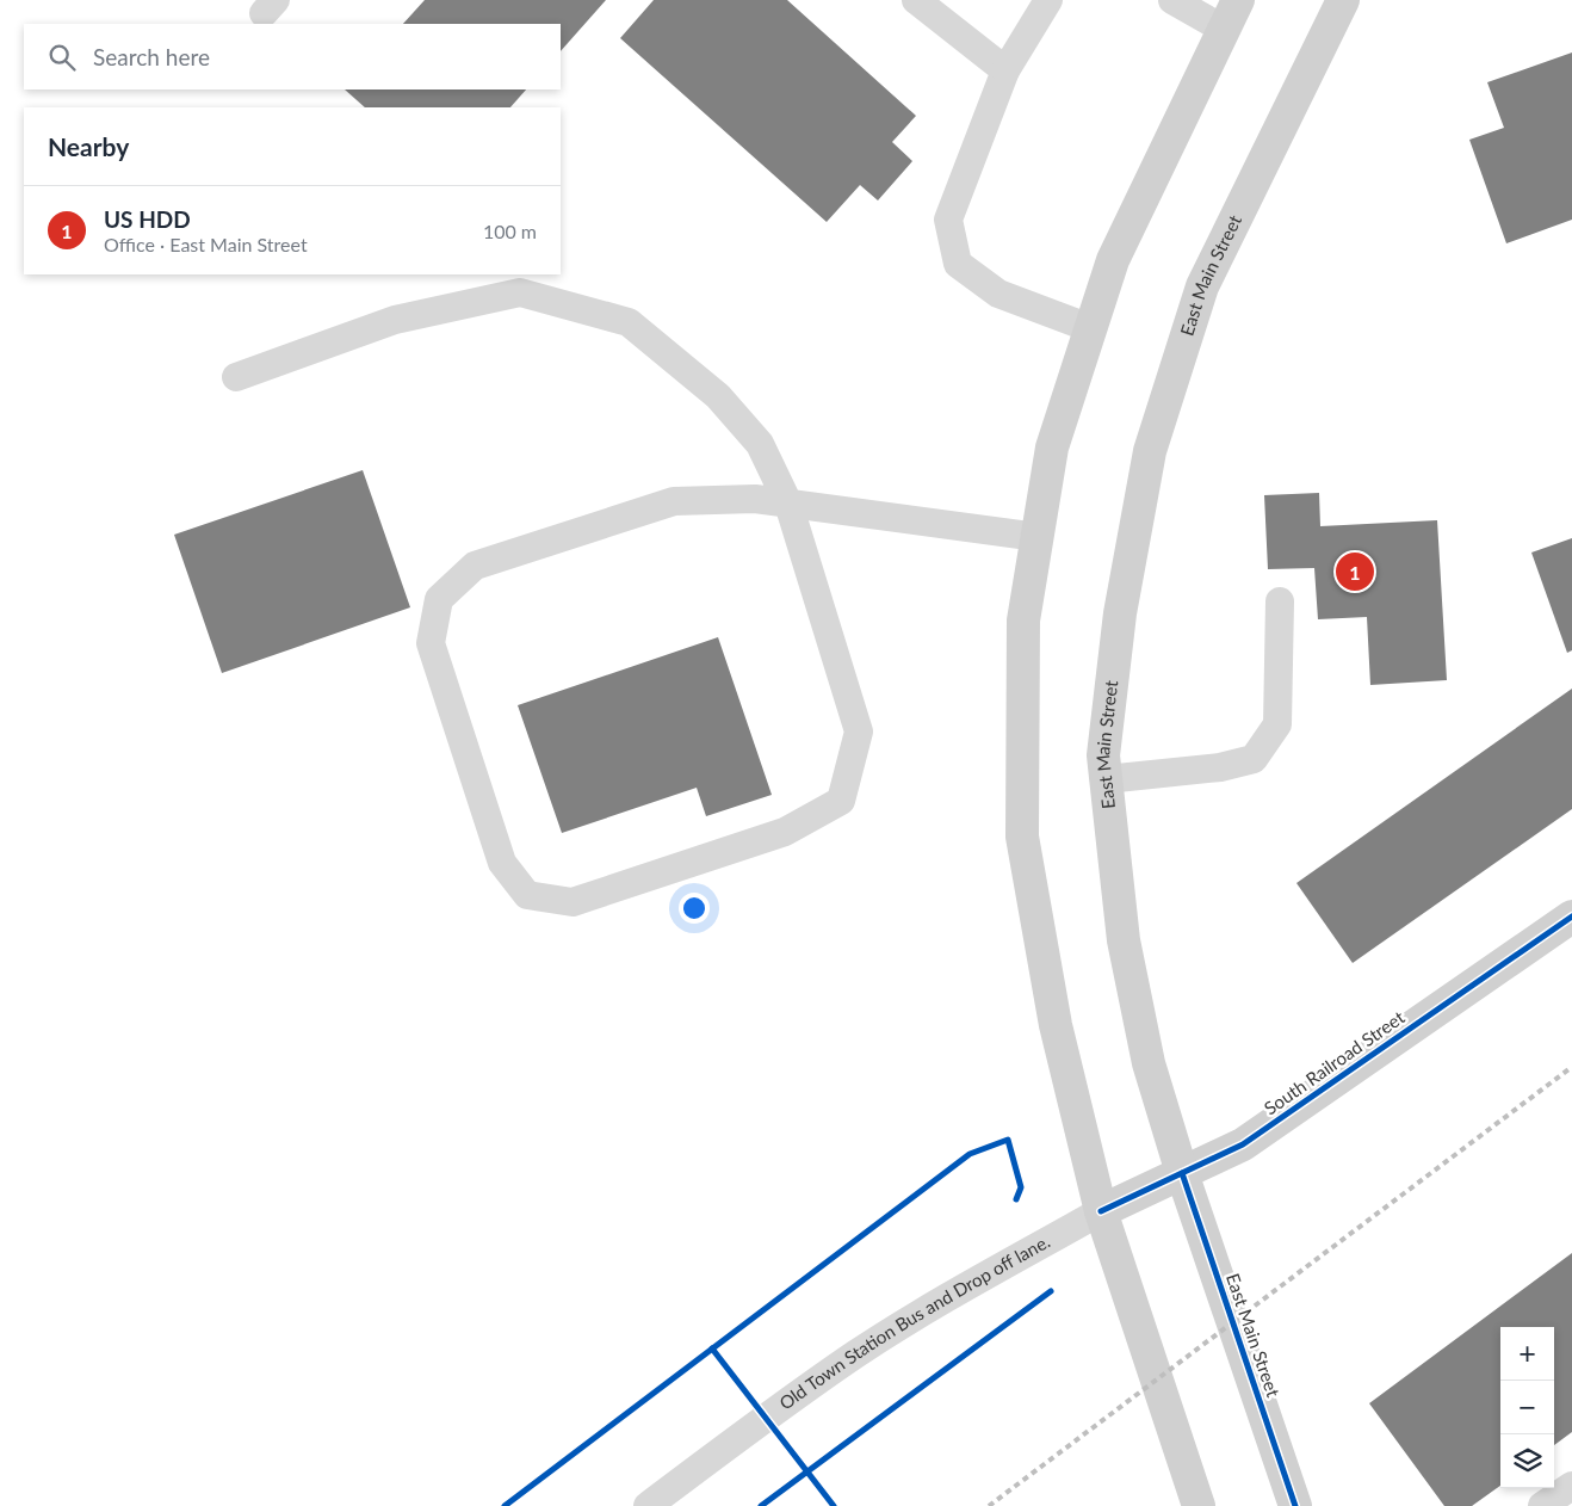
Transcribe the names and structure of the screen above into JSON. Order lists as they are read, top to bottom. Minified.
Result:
{"streets":{"main road":["East Main Street","South Railroad Street"],"lane":["Old Town Station Bus and Drop off lane."]},"crossings":[["East Main Street","South Railroad Street"],["South Railroad Street","Old Town Station Bus and Drop off lane."]],"page":{"search":"Search here","heading":"Nearby","list":[{"mark":"1","name":"US HDD","note":"Office · East Main Street","value":"100 m"}],"pins":"1","map_buttons":["+","−"]}}
